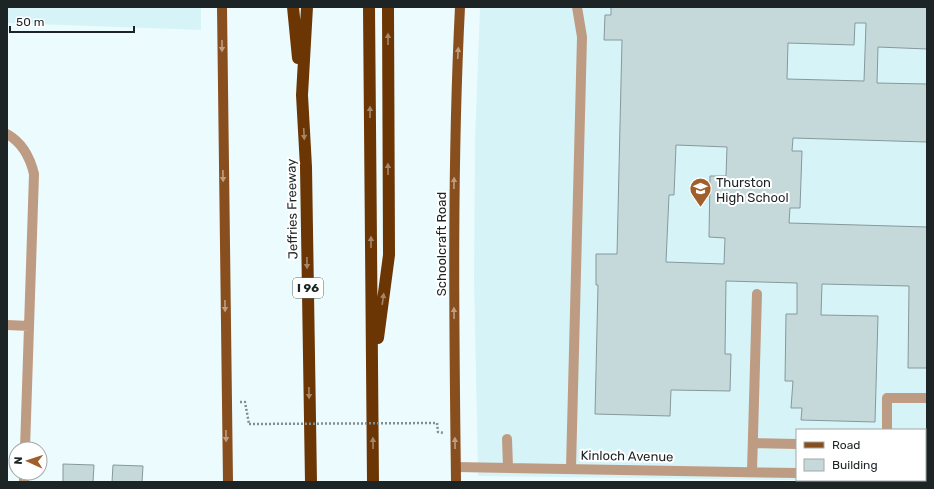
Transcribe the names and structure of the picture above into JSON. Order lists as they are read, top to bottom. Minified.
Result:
{"streets":{"highway":["Jeffries Freeway","I 96"],"main road":["Schoolcraft Road"],"street":["Kinloch Avenue"]},"crossings":[["Schoolcraft Road","Kinloch Avenue"]],"one_way":["Schoolcraft Road"],"places":{"school or university":["Thurston High School"]},"legend":["Road","Building"],"scale_bar":"50 m","north":"left"}
